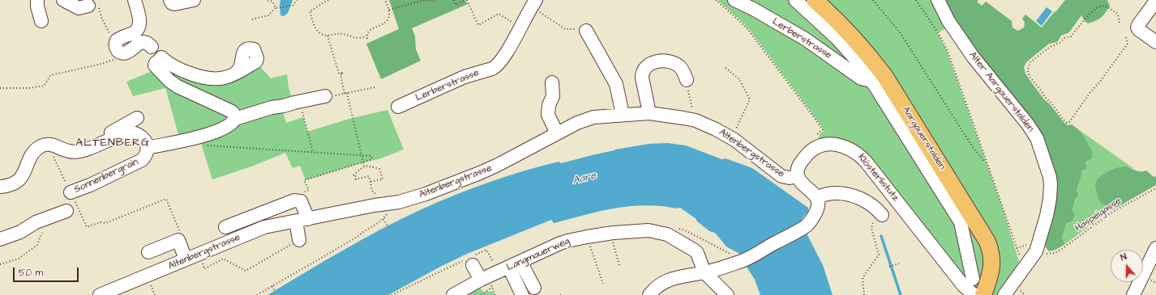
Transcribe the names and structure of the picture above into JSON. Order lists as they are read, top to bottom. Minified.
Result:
{"streets":{"main road":["Aargauerstalden"],"street":["Lerberstrasse","Alter Aargauerstalden","Altenbergstrasse","Sonnenbergrain","Klösterlistutz","Langmauerweg"],"path":["Haspelgasse"]},"crossings":[["Lerberstrasse","Aargauerstalden"],["Altenbergstrasse","Klösterlistutz"]],"districts":["ALTENBERG"],"water":["Aare"],"scale_bar":"50 m","north":"top"}
